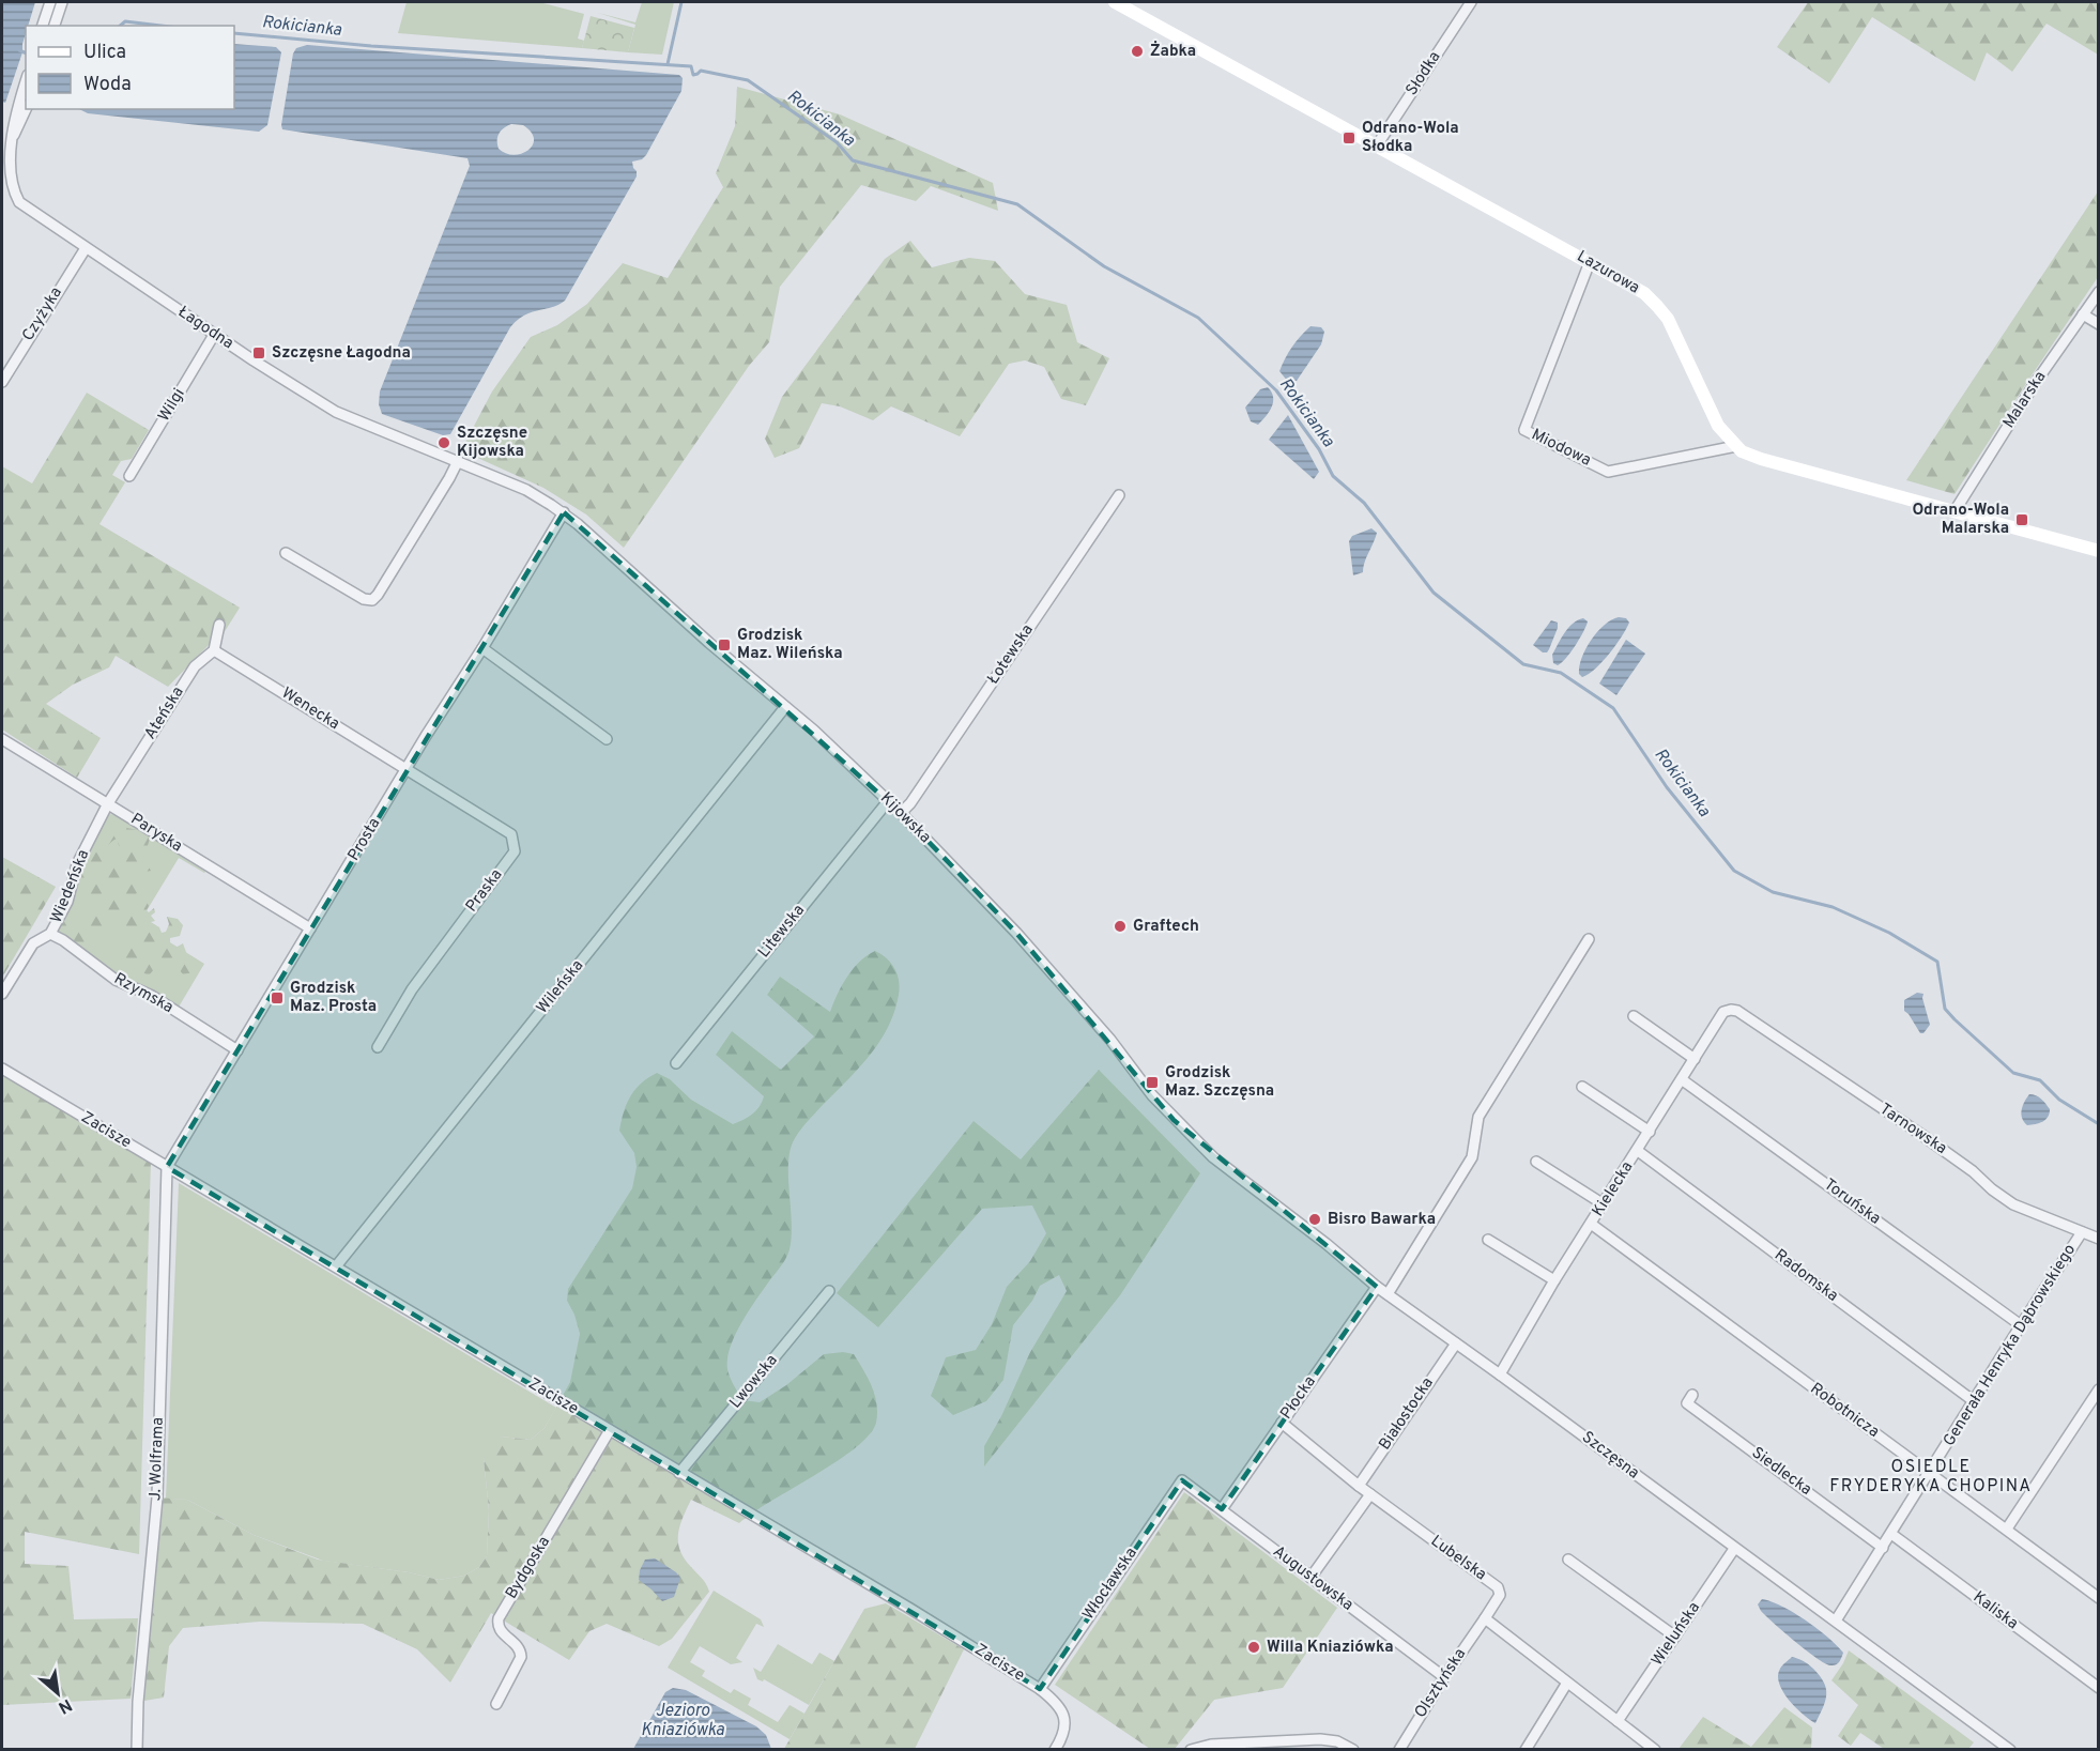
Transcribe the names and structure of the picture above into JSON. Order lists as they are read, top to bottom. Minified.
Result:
{"streets":{"street":["Słodka","Lazurowa","Czyżyka","Łagodna","Malarska","Wilgi","Miodowa","Łotewska","Wenecka","Ateńska","Kijowska","Paryska","Prosta","Wiedeńska","Praska","Litewska","Wileńska","Rzymska","Tarnowska","Zacisze","Kielecka","Toruńska","Radomska","Generała Henryka Dąbrowskiego","Lwowska","Płocka","Robotnicza","Białostocka","Szczęsna","J. Wolframa","Siedlecka","Lubelska","Bydgoska","Augustowska","Włocławska","Kaliska","Wieluńska","Olsztyńska"]},"crossings":[["Słodka","Lazurowa"],["Lazurowa","Malarska"],["Lazurowa","Miodowa"],["Czyżyka","Łagodna"],["Łagodna","Wilgi"],["Łagodna","Kijowska"],["Łagodna","Prosta"],["Łotewska","Kijowska"],["Wenecka","Ateńska"],["Wenecka","Prosta"],["Wenecka","Praska"],["Ateńska","Paryska"],["Ateńska","Wiedeńska"],["Kijowska","Prosta"],["Kijowska","Litewska"],["Kijowska","Wileńska"],["Kijowska","Szczęsna"],["Paryska","Prosta"],["Paryska","Wiedeńska"],["Prosta","Praska"],["Prosta","Rzymska"],["Prosta","Zacisze"],["Prosta","J. Wolframa"],["Wiedeńska","Rzymska"],["Wileńska","Zacisze"],["Tarnowska","Kielecka"],["Tarnowska","Generała Henryka Dąbrowskiego"],["Zacisze","Lwowska"],["Zacisze","J. Wolframa"],["Zacisze","Bydgoska"],["Zacisze","Włocławska"],["Kielecka","Toruńska"],["Kielecka","Radomska"],["Kielecka","Robotnicza"],["Kielecka","Szczęsna"],["Toruńska","Generała Henryka Dąbrowskiego"],["Radomska","Generała Henryka Dąbrowskiego"],["Generała Henryka Dąbrowskiego","Robotnicza"],["Generała Henryka Dąbrowskiego","Szczęsna"],["Generała Henryka Dąbrowskiego","Siedlecka"],["Generała Henryka Dąbrowskiego","Kaliska"],["Płocka","Szczęsna"],["Płocka","Lubelska"],["Płocka","Augustowska"],["Białostocka","Szczęsna"],["Białostocka","Lubelska"],["Szczęsna","Wieluńska"],["Lubelska","Olsztyńska"],["Augustowska","Włocławska"],["Augustowska","Olsztyńska"]],"districts":["OSIEDLE FRYDERYKA CHOPINA"],"water":["Rokicianka","Jezioro Kniaziówka"],"places":{"other":["Żabka","Szczęsne Kijowska","Graftech","Bisro Bawarka","Willa Kniaziówka"],"transit":["Odrano-Wola Słodka","Szczęsne Łagodna","Odrano-Wola Malarska","Grodzisk Maz. Wileńska","Grodzisk Maz. Prosta","Grodzisk Maz. Szczęsna"]},"legend":["Ulica","Woda"],"north":"bottom right"}
